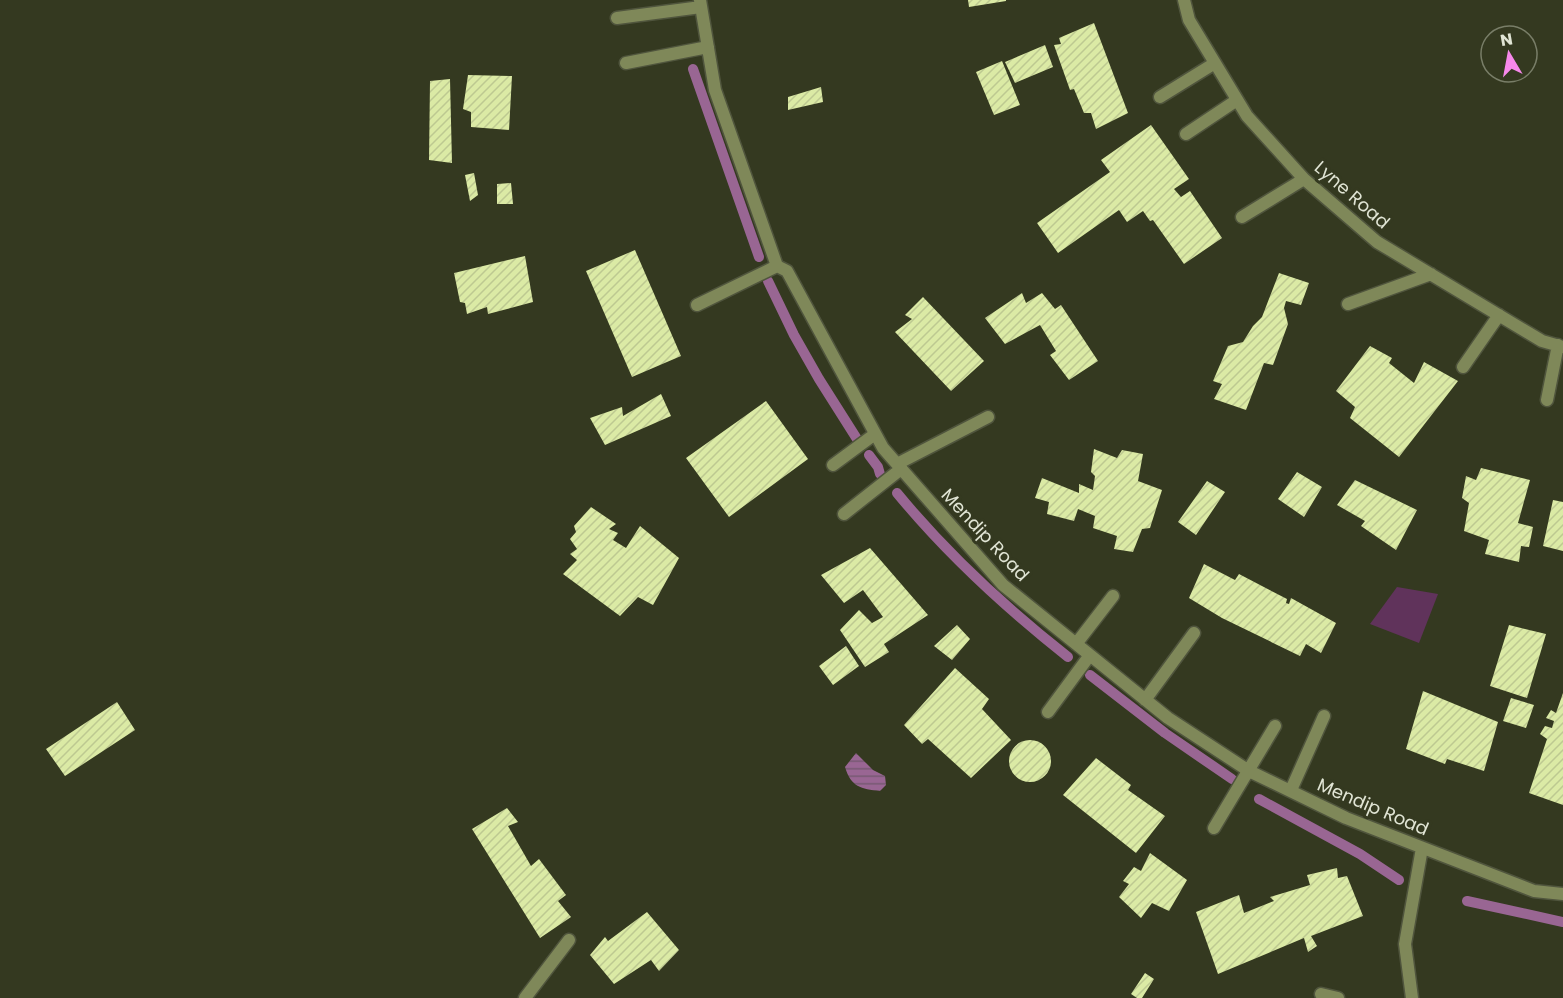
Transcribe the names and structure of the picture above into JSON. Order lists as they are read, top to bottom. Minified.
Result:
{"streets":{"street":["Lyne Road","Mendip Road"]},"north":"top"}
